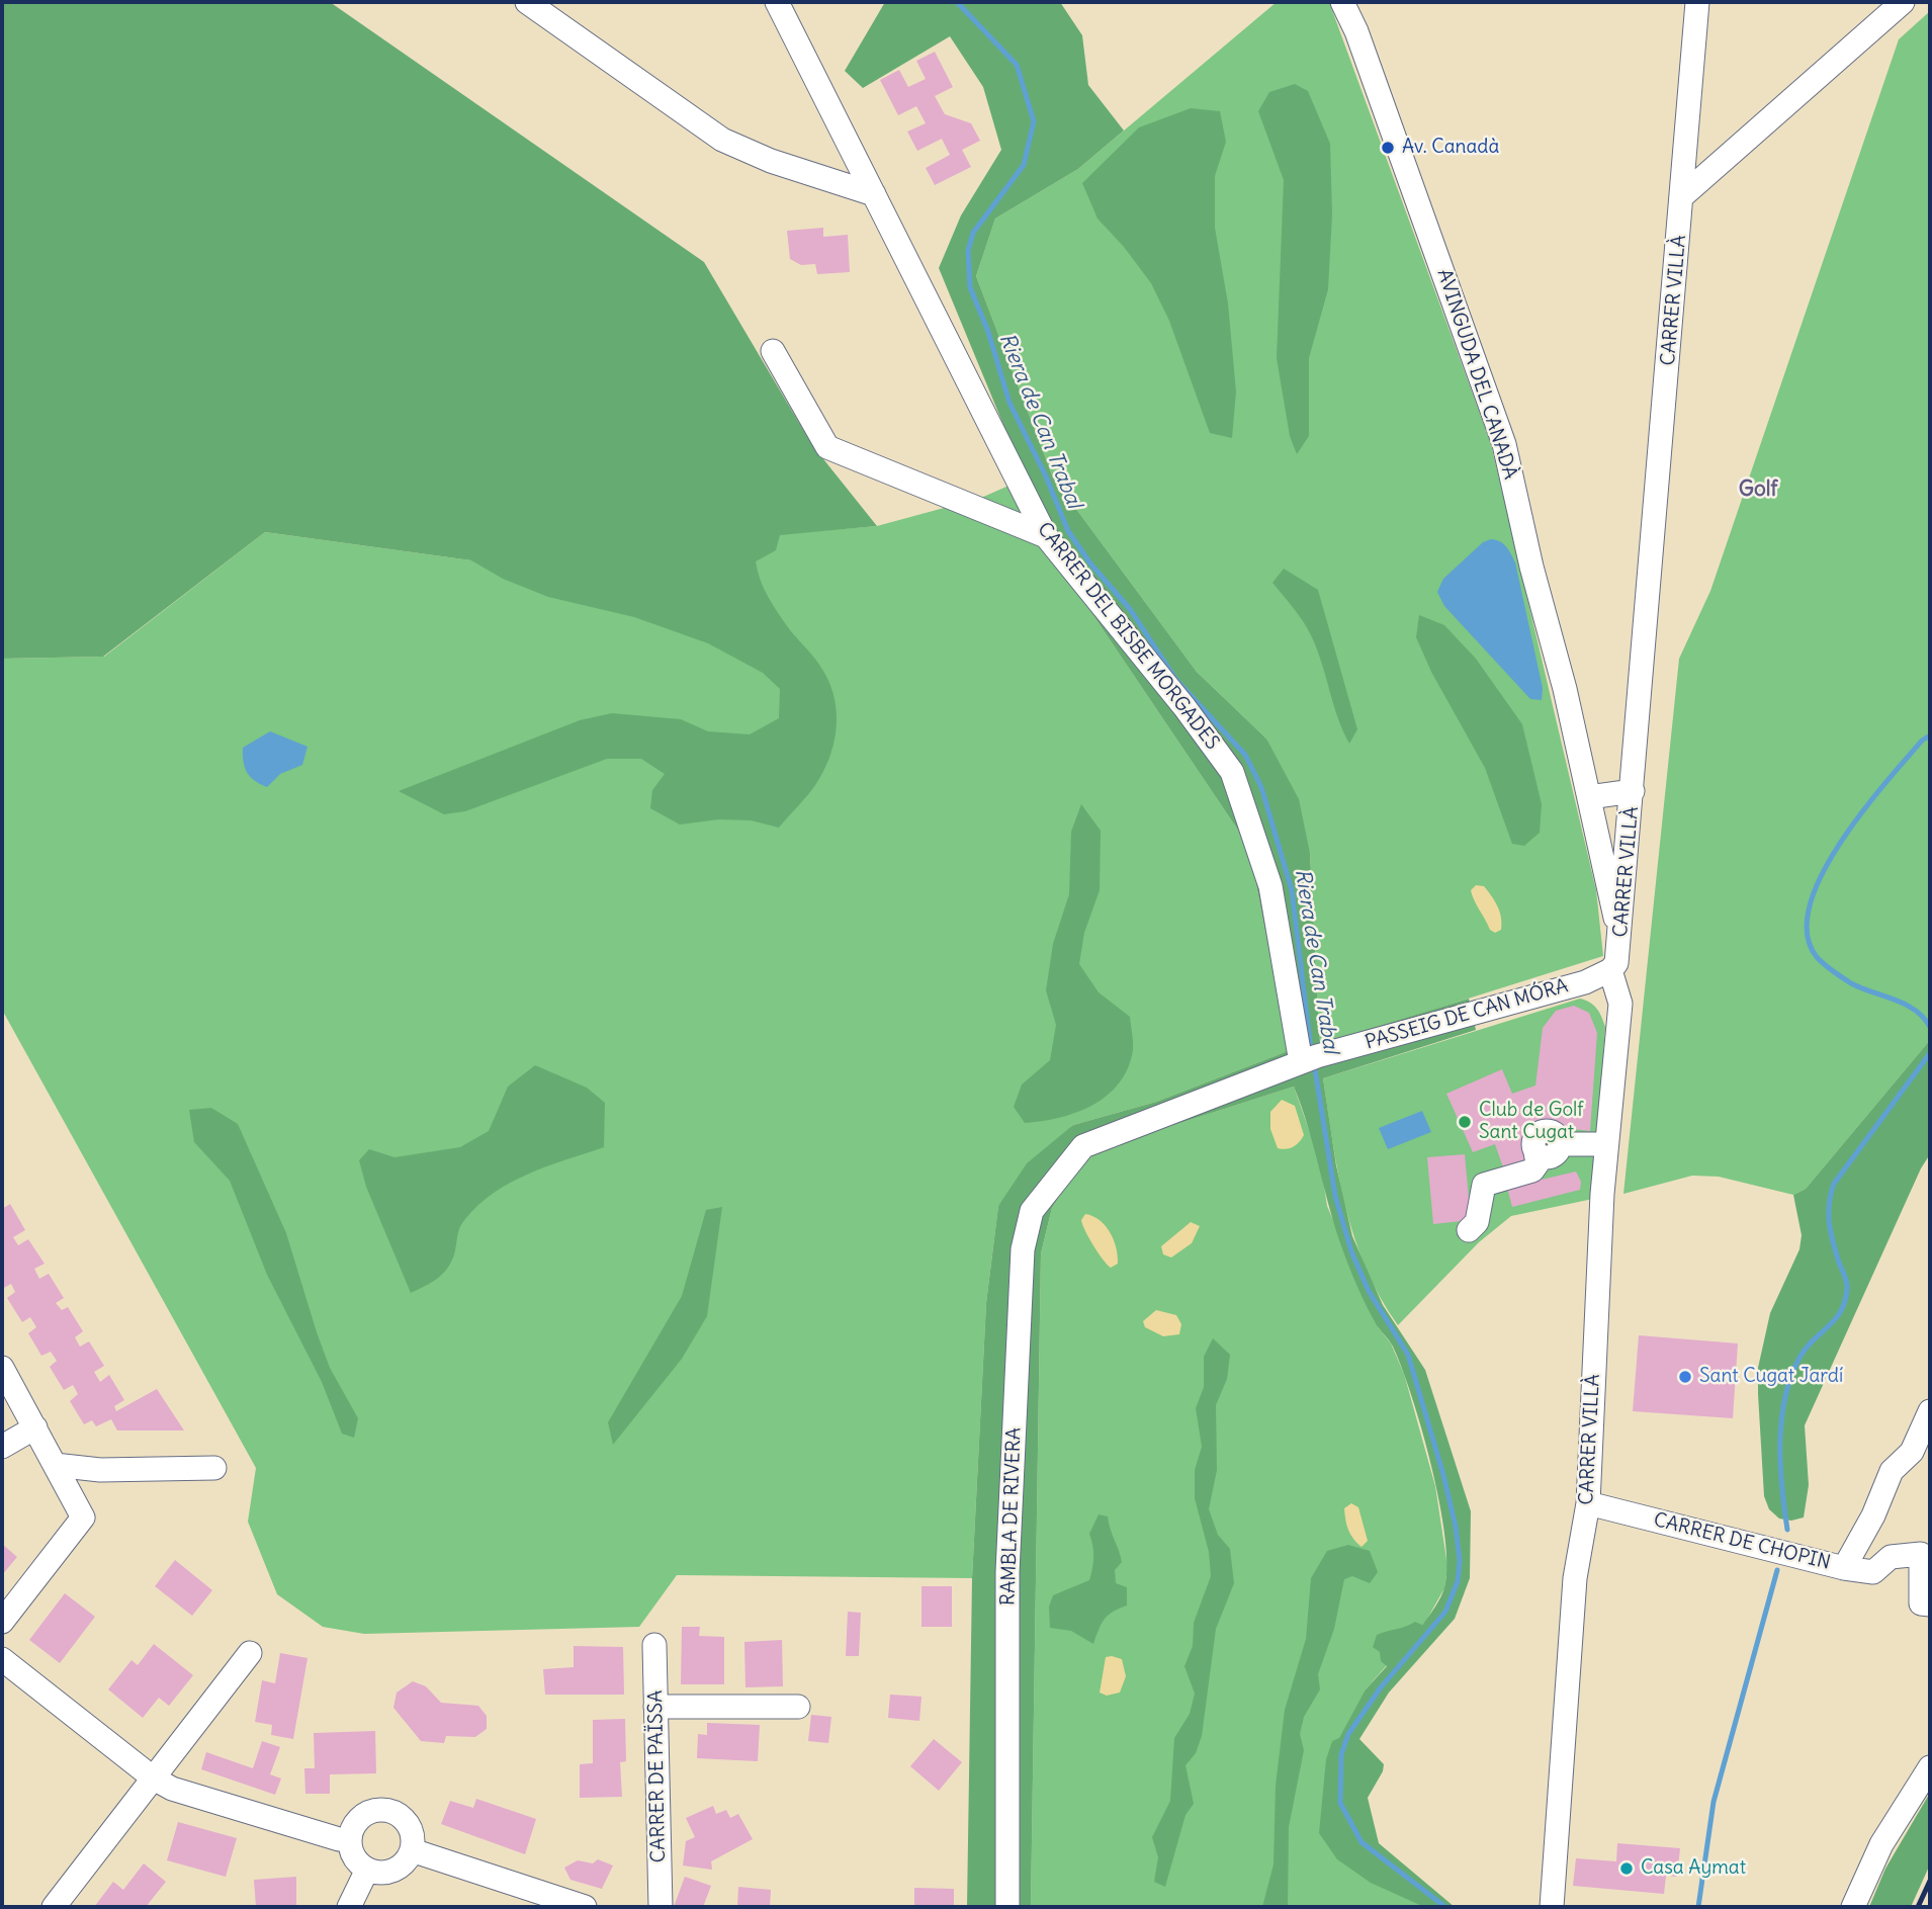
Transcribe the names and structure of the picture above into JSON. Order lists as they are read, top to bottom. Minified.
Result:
{"streets":{"street":["CARRER VILLÀ","AVINGUDA DEL CANADÀ","CARRER DEL BISBE MORGADES","PASSEIG DE CAN MÓRA","RAMBLA DE RIVERA","CARRER DE CHOPIN","CARRER DE PAÏSSA"]},"crossings":[["CARRER VILLÀ","AVINGUDA DEL CANADÀ"],["CARRER VILLÀ","PASSEIG DE CAN MÓRA"],["CARRER VILLÀ","CARRER DE CHOPIN"],["CARRER DEL BISBE MORGADES","PASSEIG DE CAN MÓRA"],["PASSEIG DE CAN MÓRA","RAMBLA DE RIVERA"]],"districts":["Golf"],"water":["Riera de Can Trabal"],"places":["Av. Canadà","Club de Golf Sant Cugat","Sant Cugat Jardí","Casa Aymat"]}
